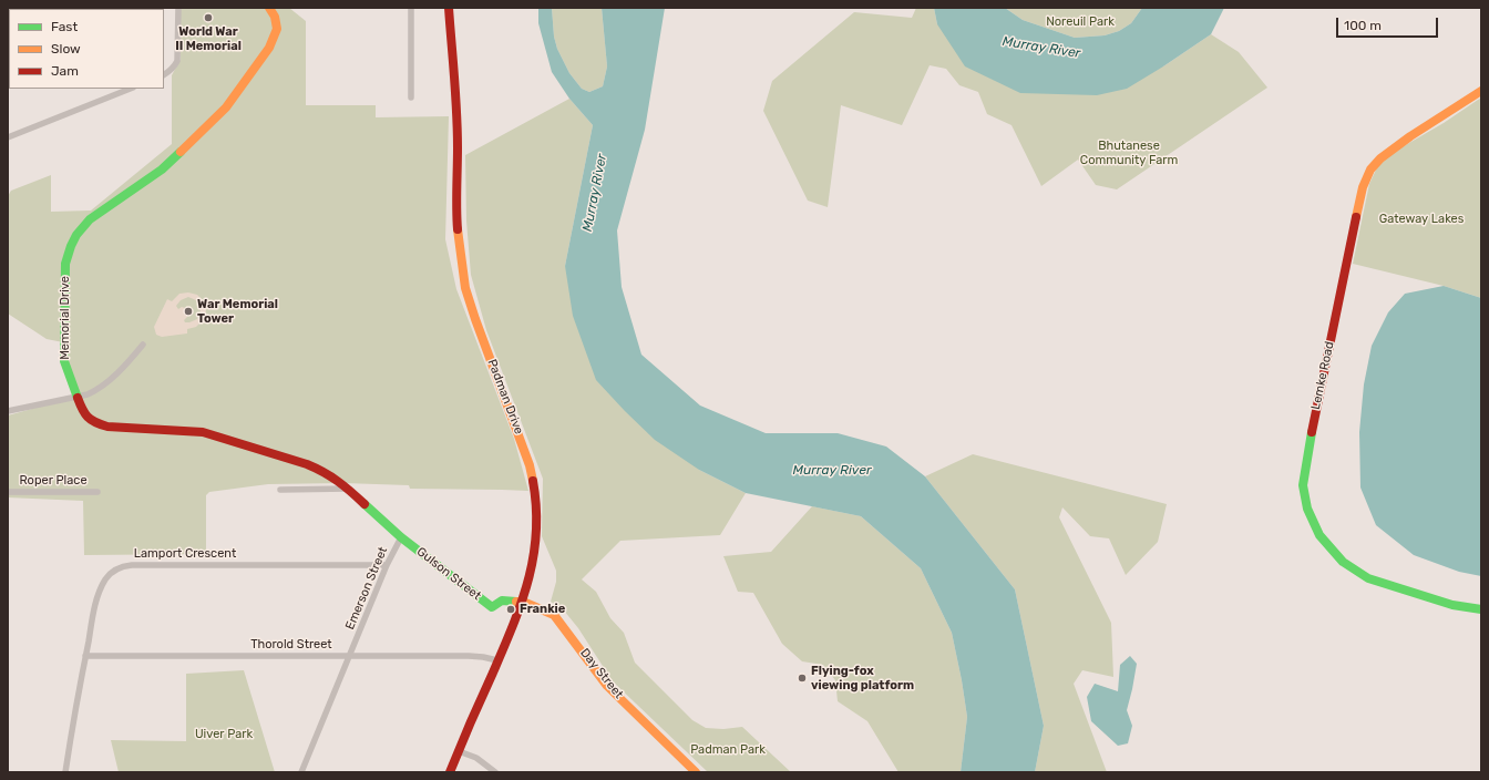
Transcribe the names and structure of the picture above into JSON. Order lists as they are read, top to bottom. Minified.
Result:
{"streets":{"street":["Memorial Drive","Lemke Road","Padman Drive","Roper Place","Lamport Crescent","Gulson Street","Emerson Street","Thorold Street","Day Street"]},"crossings":[["Memorial Drive","Gulson Street"],["Memorial Drive","Emerson Street"],["Padman Drive","Gulson Street"],["Padman Drive","Thorold Street"],["Padman Drive","Day Street"],["Lamport Crescent","Emerson Street"],["Lamport Crescent","Thorold Street"],["Gulson Street","Emerson Street"],["Gulson Street","Day Street"],["Emerson Street","Thorold Street"]],"water":["Murray River"],"parks":["Noreuil Park","Bhutanese Community Farm","Gateway Lakes","Uiver Park","Padman Park"],"places":["World War II Memorial","War Memorial Tower","Frankie","Flying-fox viewing platform"],"legend":["Fast","Slow","Jam"],"scale_bar":"100 m"}
